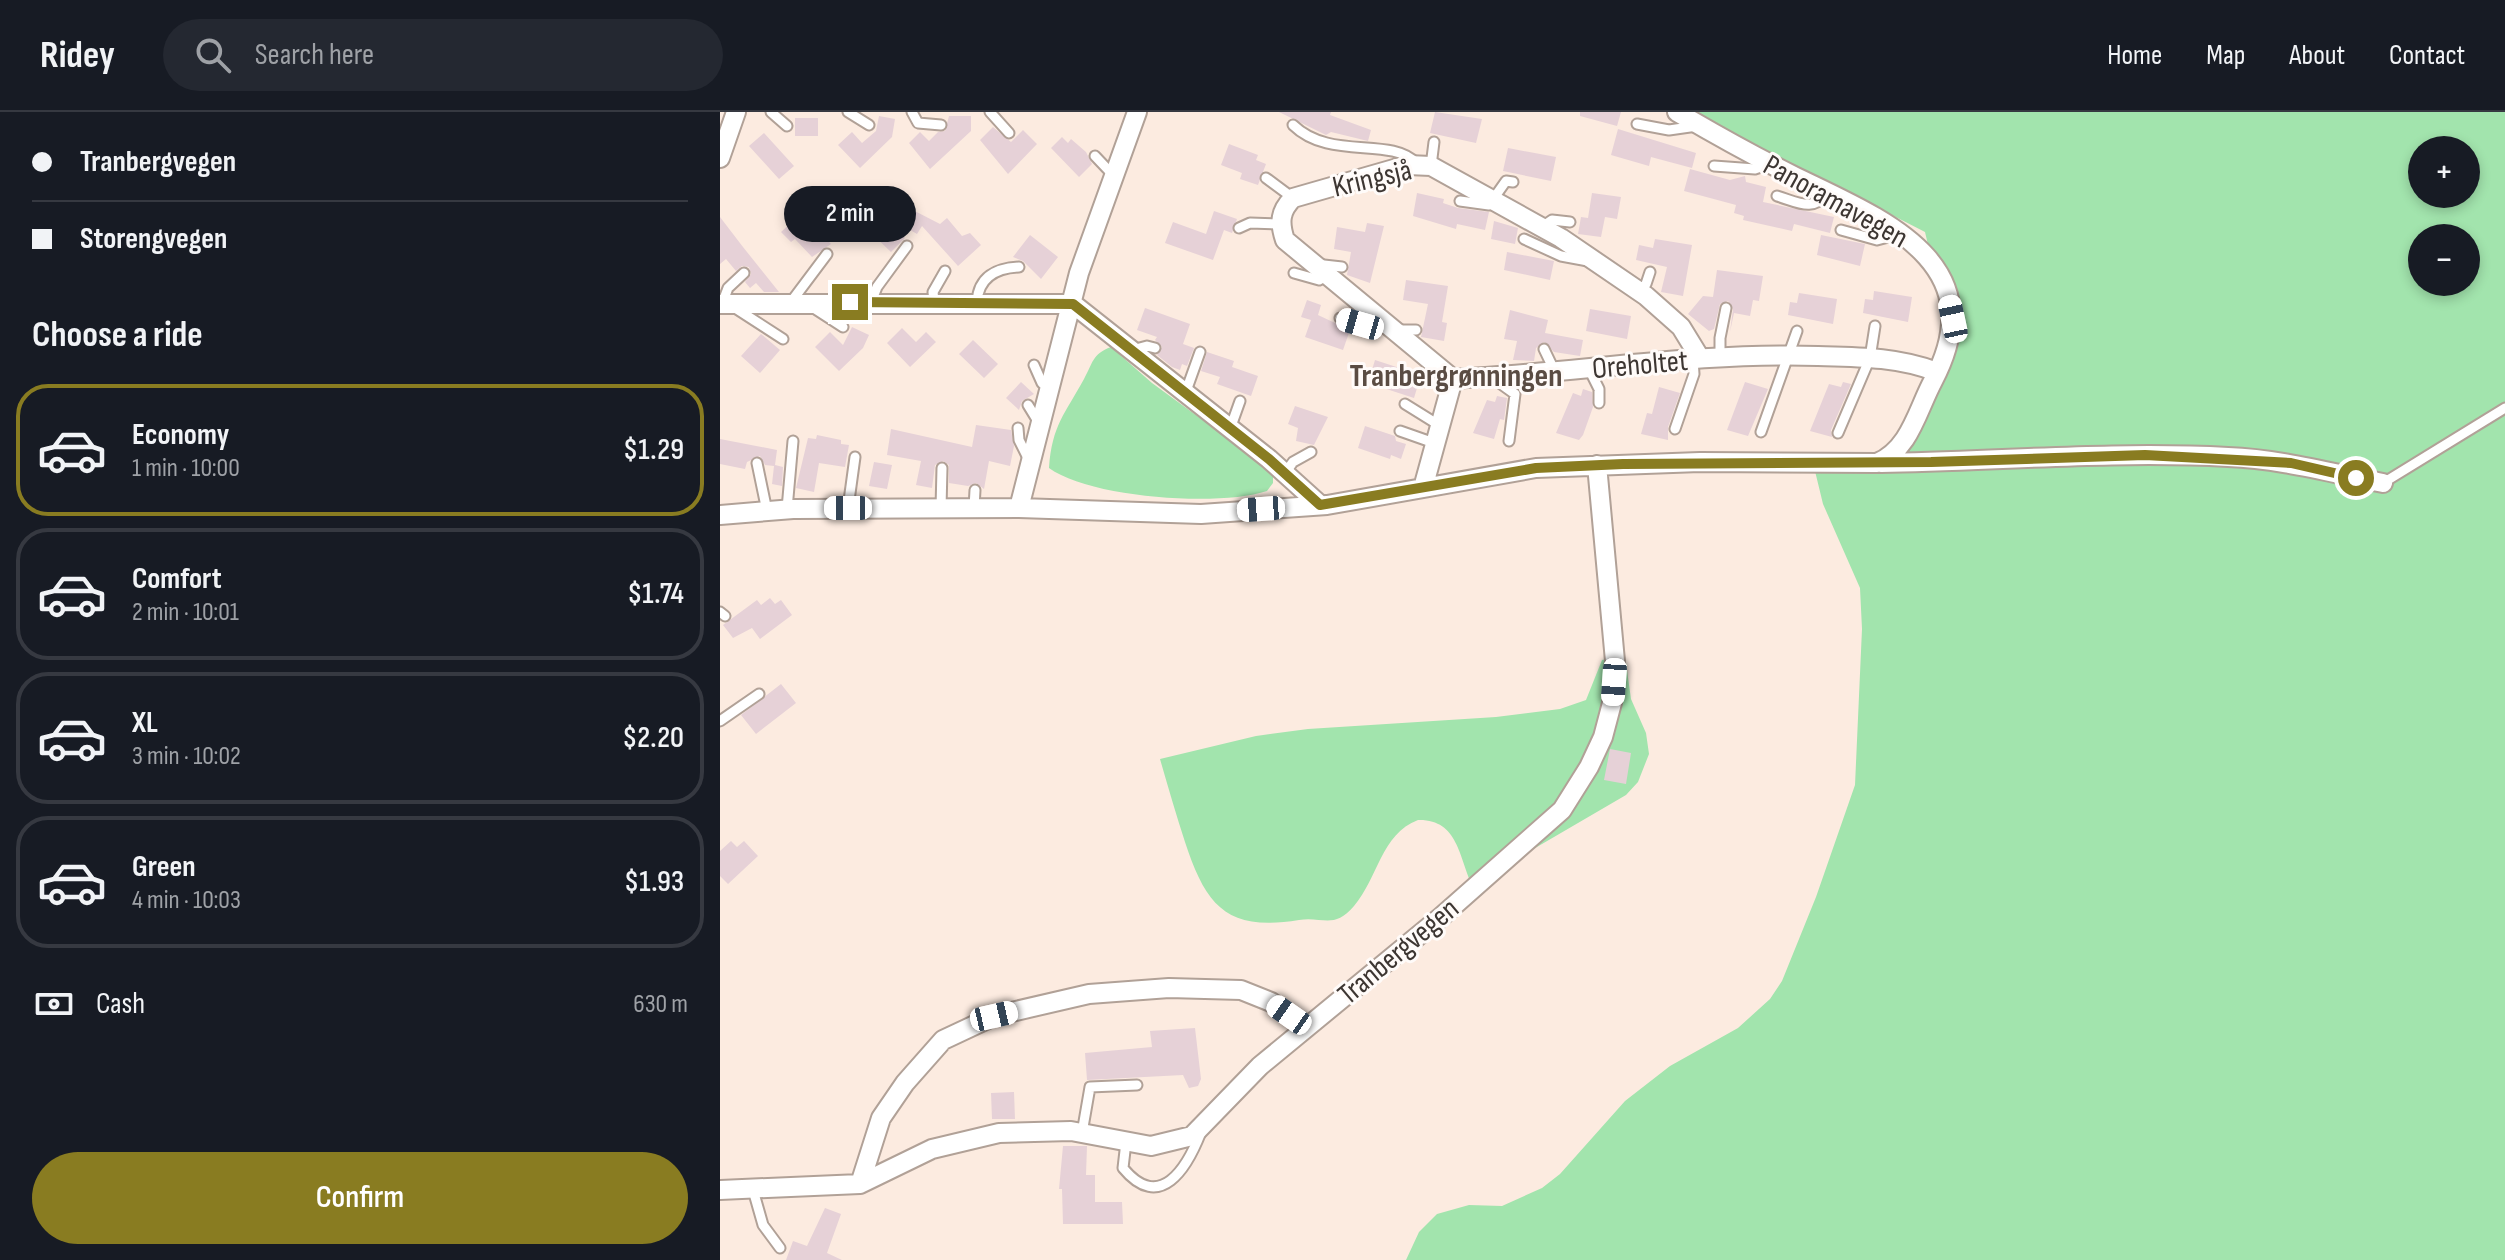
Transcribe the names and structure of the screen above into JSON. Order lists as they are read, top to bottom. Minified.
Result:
{"streets":{"street":["Kringsjå","Panoramavegen","Oreholtet","Tranbergvegen"]},"crossings":[["Kringsjå","Oreholtet"],["Panoramavegen","Oreholtet"]],"districts":["Tranbergrønningen"],"page":{"header":"Ridey","search":"Search here","nav":["Home","Map","About","Contact"],"banner":["Tranbergvegen","Storengvegen"],"map_buttons":["+","−"],"bubble":"2 min","heading":"Choose a ride","list":[{"name":"Economy","note":"1 min · 10:00","value":"$1.29"},{"name":"Comfort","note":"2 min · 10:01","value":"$1.74"},{"name":"XL","note":"3 min · 10:02","value":"$2.20"},{"name":"Green","note":"4 min · 10:03","value":"$1.93"}],"pay":["Cash","630 m"],"buttons":"Confirm"}}
